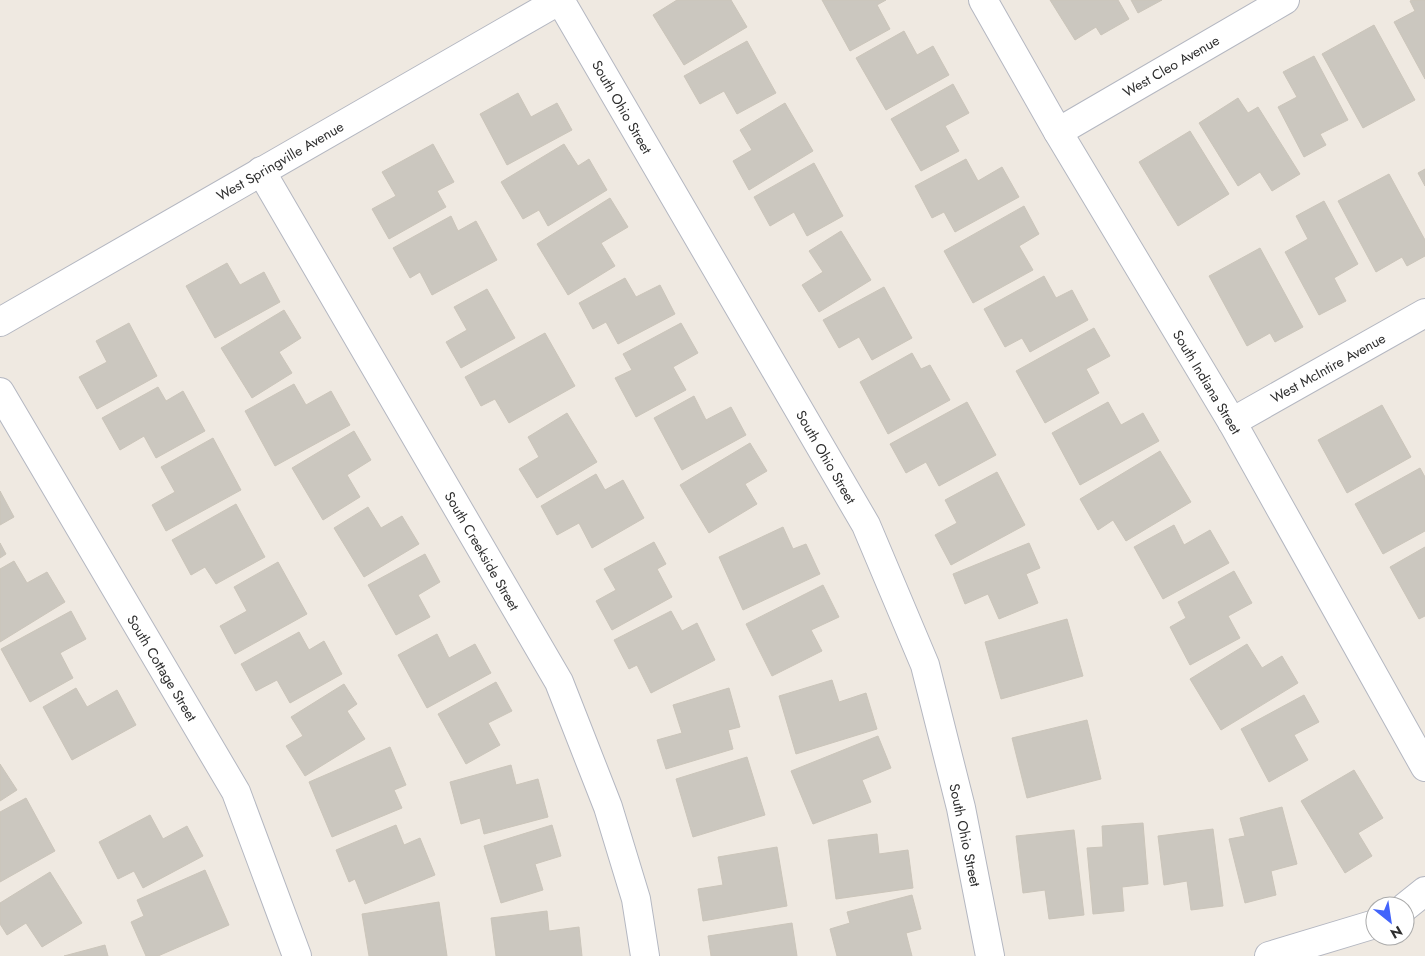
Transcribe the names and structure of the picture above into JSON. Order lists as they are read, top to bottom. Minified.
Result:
{"streets":{"street":["West Cleo Avenue","South Ohio Street","West Springville Avenue","West McIntire Avenue","South Indiana Street","South Creekside Street","South Cottage Street"]},"crossings":[["West Cleo Avenue","South Indiana Street"],["South Ohio Street","West Springville Avenue"],["West Springville Avenue","South Creekside Street"],["West McIntire Avenue","South Indiana Street"]],"north":"bottom right"}
